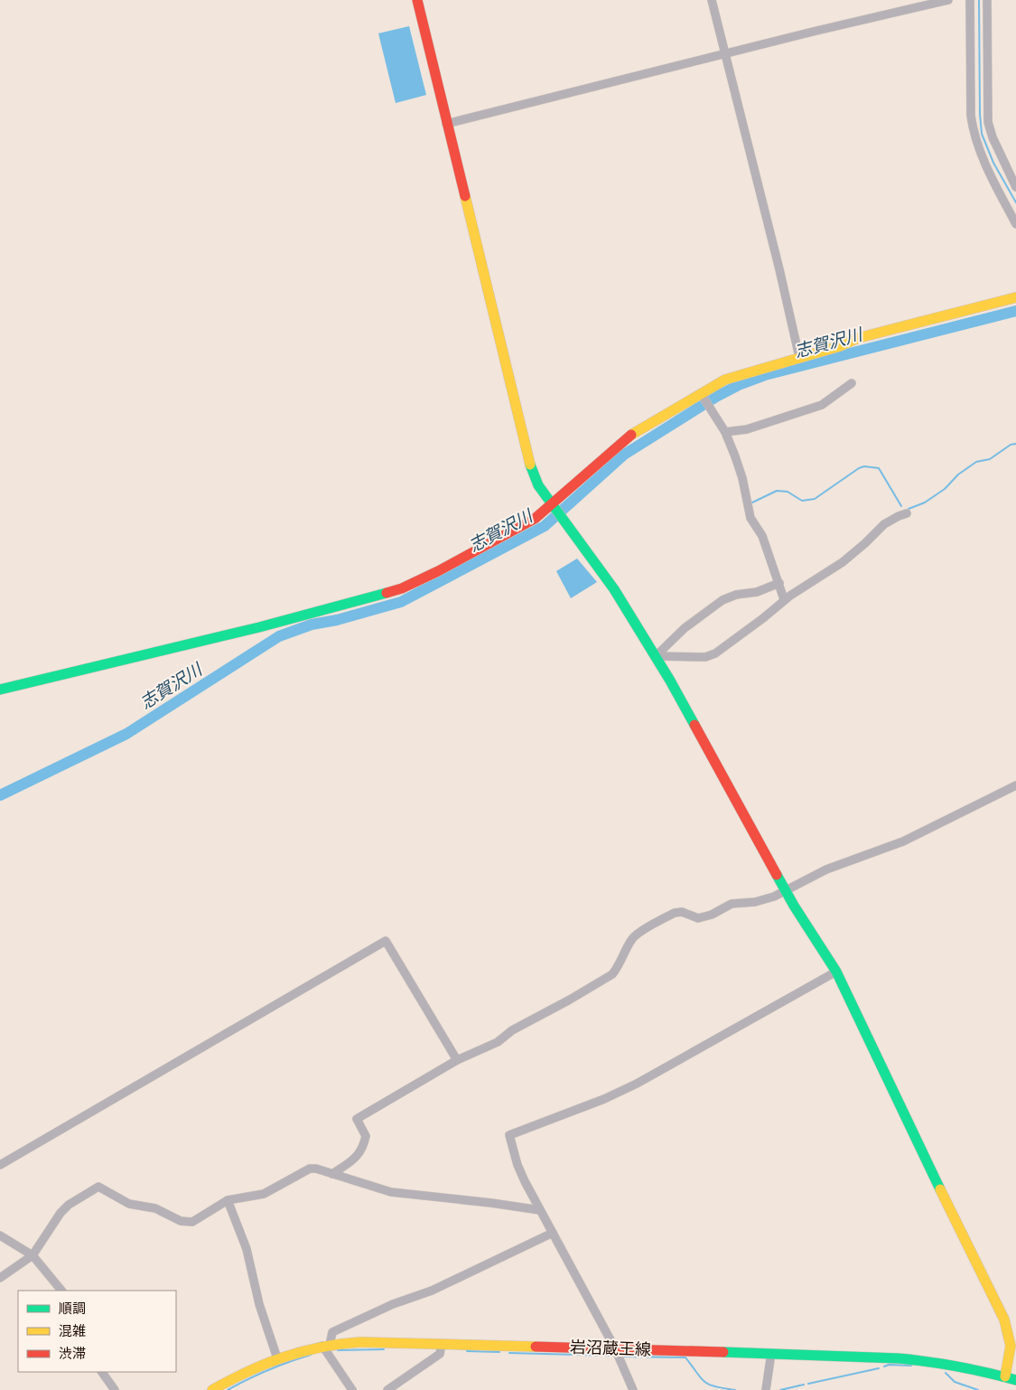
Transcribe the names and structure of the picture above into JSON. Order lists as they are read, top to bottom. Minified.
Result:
{"streets":{"street":["岩沼蔵王線"]},"water":["志賀沢川"],"legend":["順調","混雑","渋滞"]}
